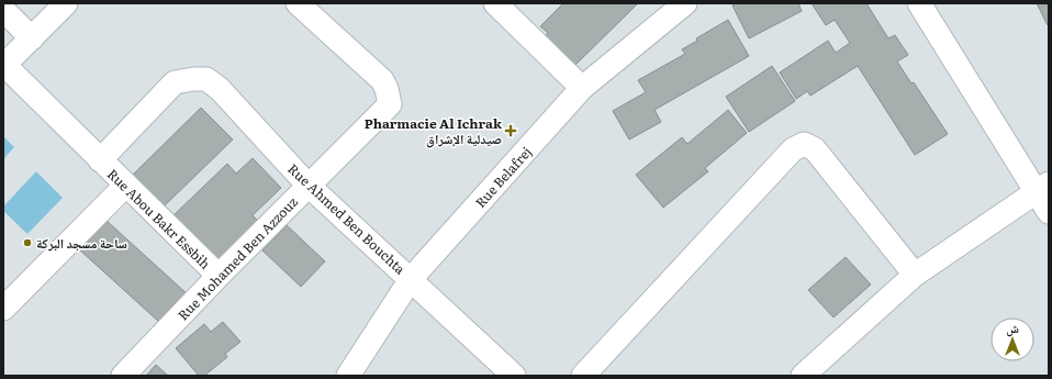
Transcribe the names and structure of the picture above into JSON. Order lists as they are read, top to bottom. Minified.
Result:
{"streets":{"street":["Rue Belafrej","Rue Abou Bakr Essbih","Rue Ahmed Ben Bouchta","Rue Mohamed Ben Azzouz"]},"crossings":[["Rue Belafrej","Rue Ahmed Ben Bouchta"],["Rue Abou Bakr Essbih","Rue Ahmed Ben Bouchta"],["Rue Abou Bakr Essbih","Rue Mohamed Ben Azzouz"],["Rue Ahmed Ben Bouchta","Rue Mohamed Ben Azzouz"]],"places":{"health":["Pharmacie Al Ichrak صيدلية الإشراق"],"other":["ساحة مسجد البركة"]},"north":"top"}
